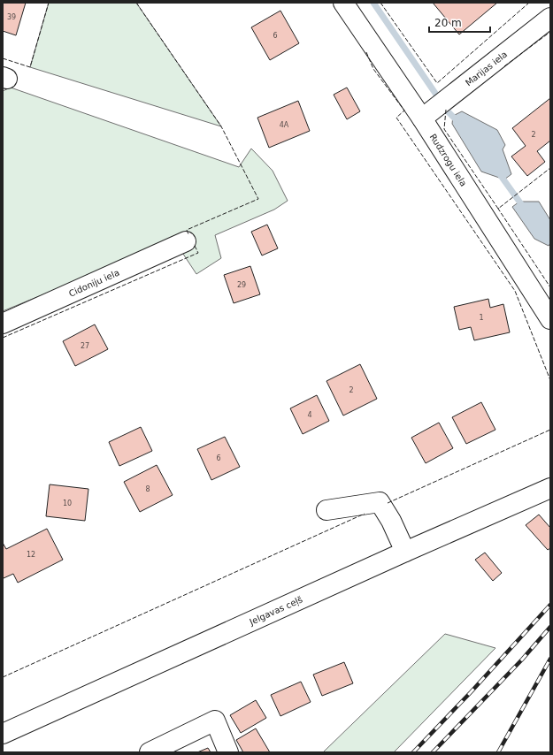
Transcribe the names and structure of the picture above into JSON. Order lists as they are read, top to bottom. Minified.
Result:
{"streets":{"street":["Marijas iela","Rudzrogu iela","Cidoniju iela","Jelgavas ceļš"]},"crossings":[["Marijas iela","Rudzrogu iela"]],"house_numbers":["39","6","4A","2","29","1","27","2","4","6","8","10","12"],"scale_bar":"20 m"}
